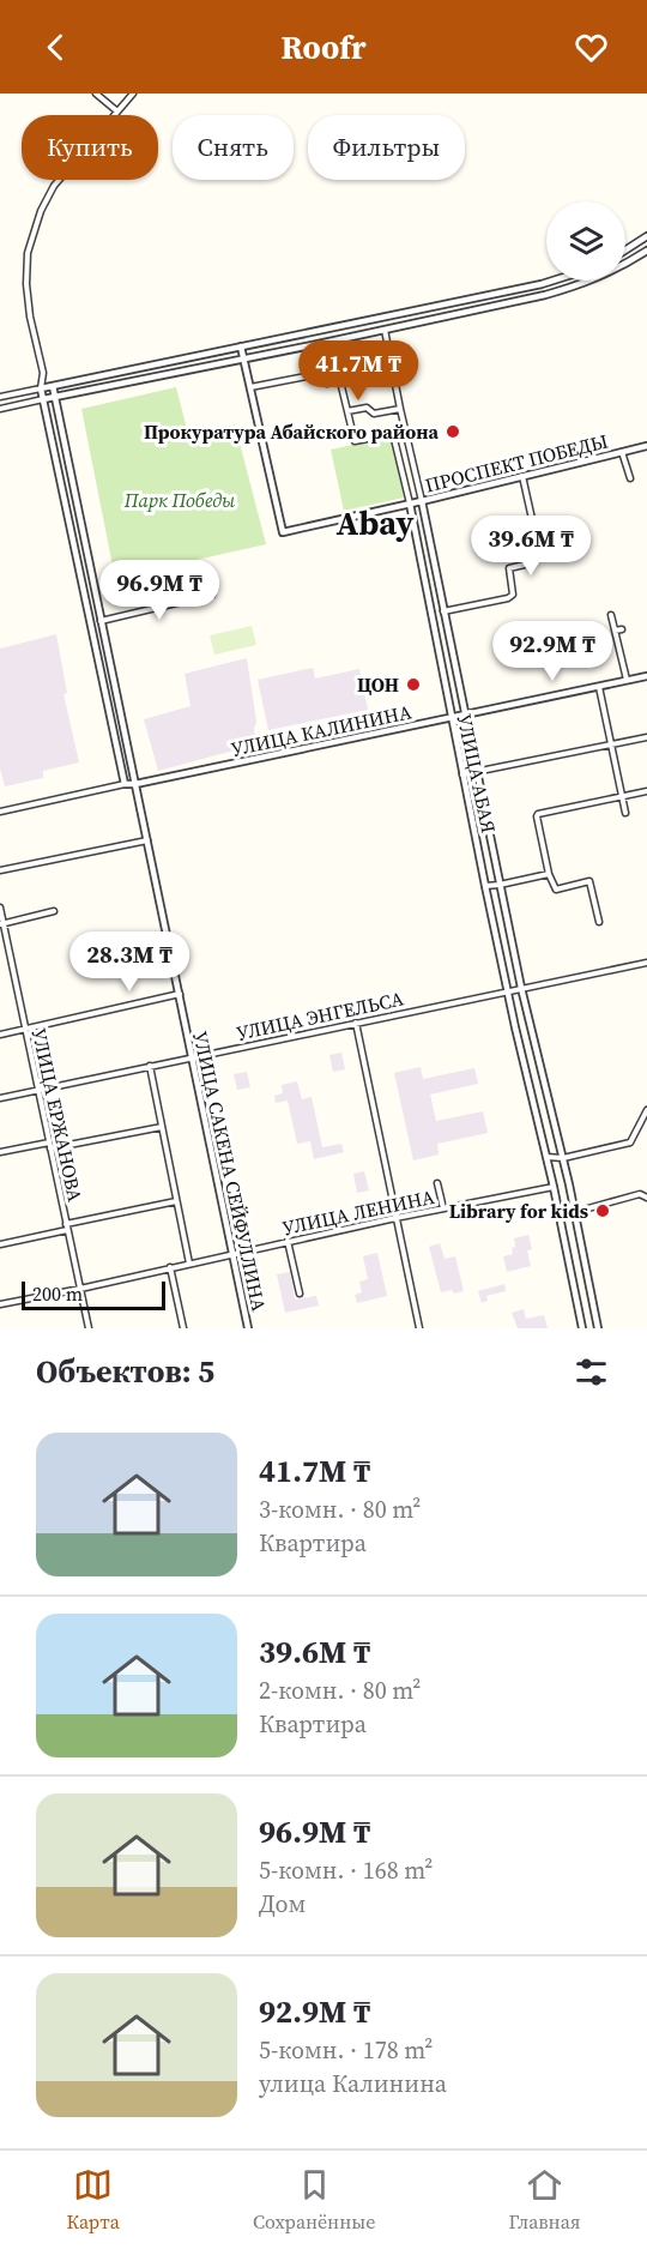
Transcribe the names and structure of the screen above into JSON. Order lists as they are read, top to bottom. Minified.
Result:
{"streets":{"street":["ПРОСПЕКТ ПОБЕДЫ","УЛИЦА КАЛИНИНА","УЛИЦА АБАЯ","УЛИЦА ЭНГЕЛЬСА","УЛИЦА ЕРЖАНОВА","УЛИЦА САКЕНА СЕЙФУЛЛИНА","УЛИЦА ЛЕНИНА"]},"crossings":[["ПРОСПЕКТ ПОБЕДЫ","УЛИЦА АБАЯ"],["УЛИЦА КАЛИНИНА","УЛИЦА АБАЯ"],["УЛИЦА КАЛИНИНА","УЛИЦА САКЕНА СЕЙФУЛЛИНА"],["УЛИЦА АБАЯ","УЛИЦА ЭНГЕЛЬСА"],["УЛИЦА АБАЯ","УЛИЦА ЛЕНИНА"],["УЛИЦА ЭНГЕЛЬСА","УЛИЦА ЕРЖАНОВА"],["УЛИЦА ЭНГЕЛЬСА","УЛИЦА САКЕНА СЕЙФУЛЛИНА"],["УЛИЦА ЕРЖАНОВА","УЛИЦА ЛЕНИНА"],["УЛИЦА САКЕНА СЕЙФУЛЛИНА","УЛИЦА ЛЕНИНА"]],"districts":["Abay"],"parks":["Парк Победы"],"places":["Прокуратура Абайского района","ЦОН","Library for kids"],"scale_bar":"200 m","page":{"header":"Roofr","chip":["Купить","Снять","Фильтры"],"price":["41.7M ₸","39.6M ₸","96.9M ₸","92.9M ₸","28.3M ₸"],"scale":"200 m","heading":"Объектов: 5","list":[{"name":"41.7M ₸","note":"3-комн. · 80 m² · Квартира"},{"name":"39.6M ₸","note":"2-комн. · 80 m² · Квартира"},{"name":"96.9M ₸","note":"5-комн. · 168 m² · Дом"},{"name":"92.9M ₸","note":"5-комн. · 178 m² · улица Калинина"}],"tabs":["Карта","Сохранённые","Главная"]}}
